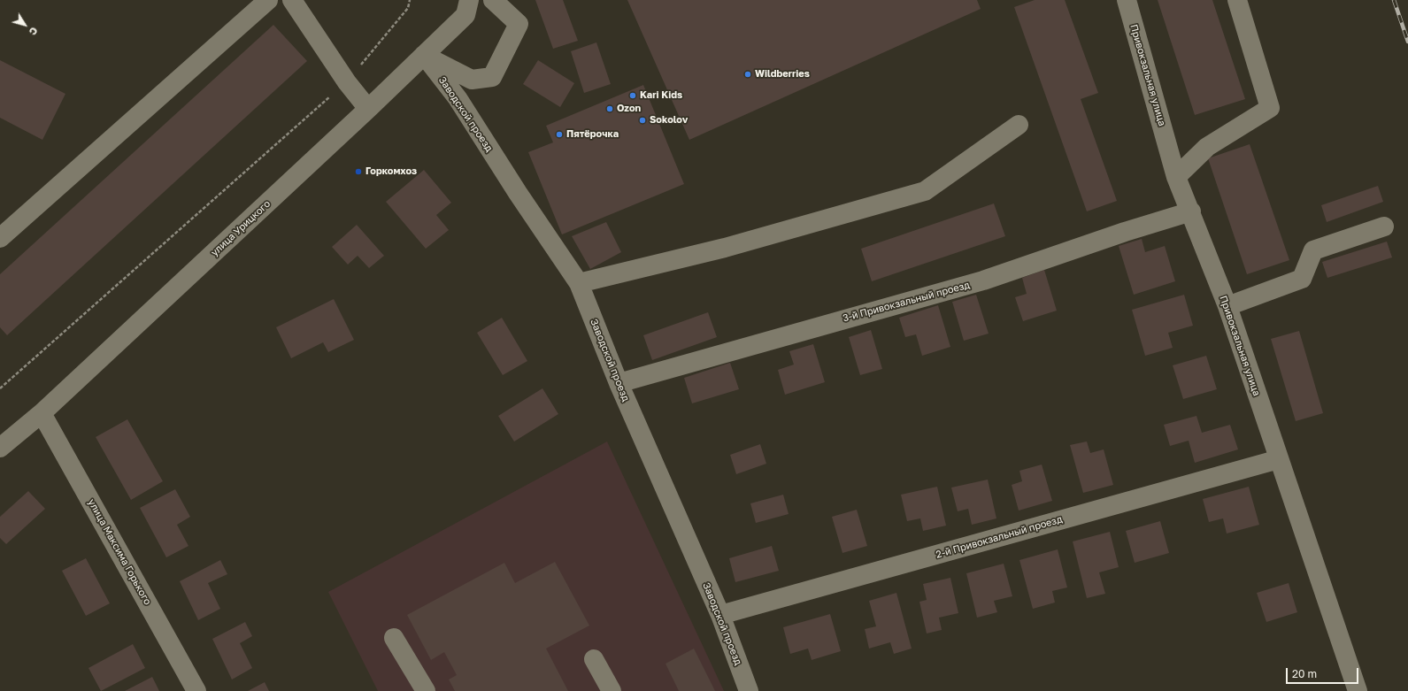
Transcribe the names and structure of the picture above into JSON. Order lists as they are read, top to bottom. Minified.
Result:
{"streets":{"street":["Привокзальная улица","Заводской проезд","улица Урицкого","3-й Привокзальный проезд","2-й Привокзальный проезд","улица Максима Горького"]},"crossings":[["Привокзальная улица","3-й Привокзальный проезд"],["Привокзальная улица","2-й Привокзальный проезд"],["Заводской проезд","улица Урицкого"],["Заводской проезд","3-й Привокзальный проезд"],["Заводской проезд","2-й Привокзальный проезд"],["улица Урицкого","улица Максима Горького"]],"places":["Wildberries","Kari Kids","Ozon","Sokolov","Пятёрочка","Горкомхоз"],"scale_bar":"20 m","north":"bottom right"}
